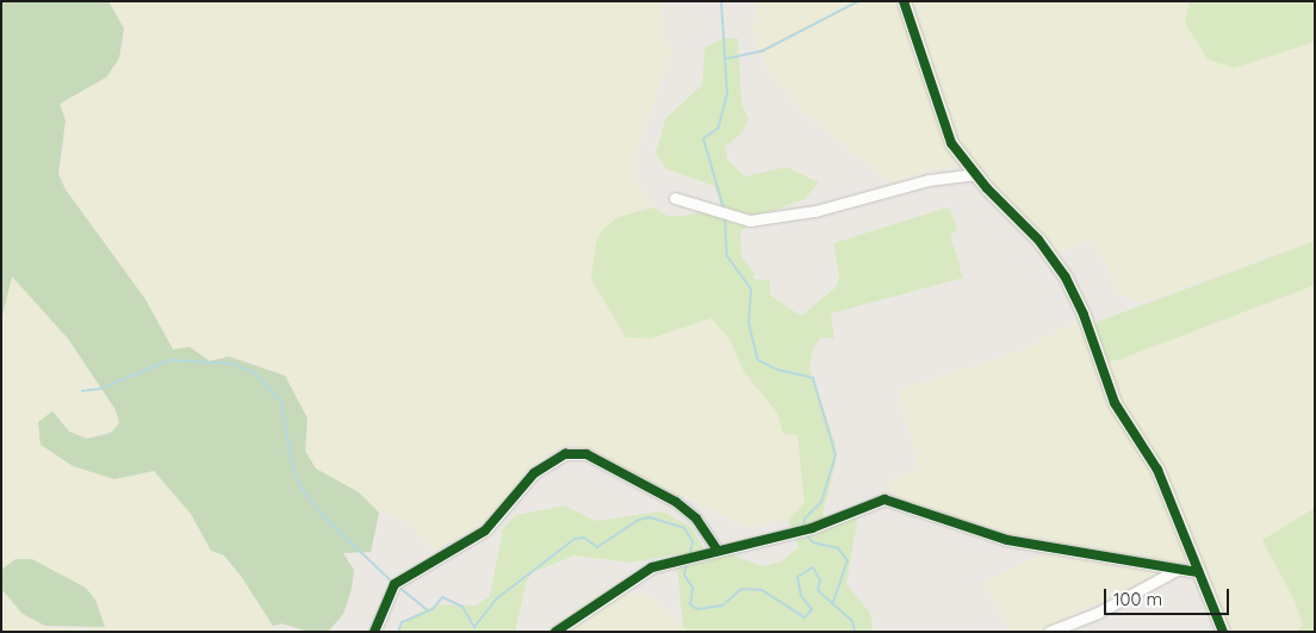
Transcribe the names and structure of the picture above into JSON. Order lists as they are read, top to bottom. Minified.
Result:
{"scale_bar":"100 m"}
